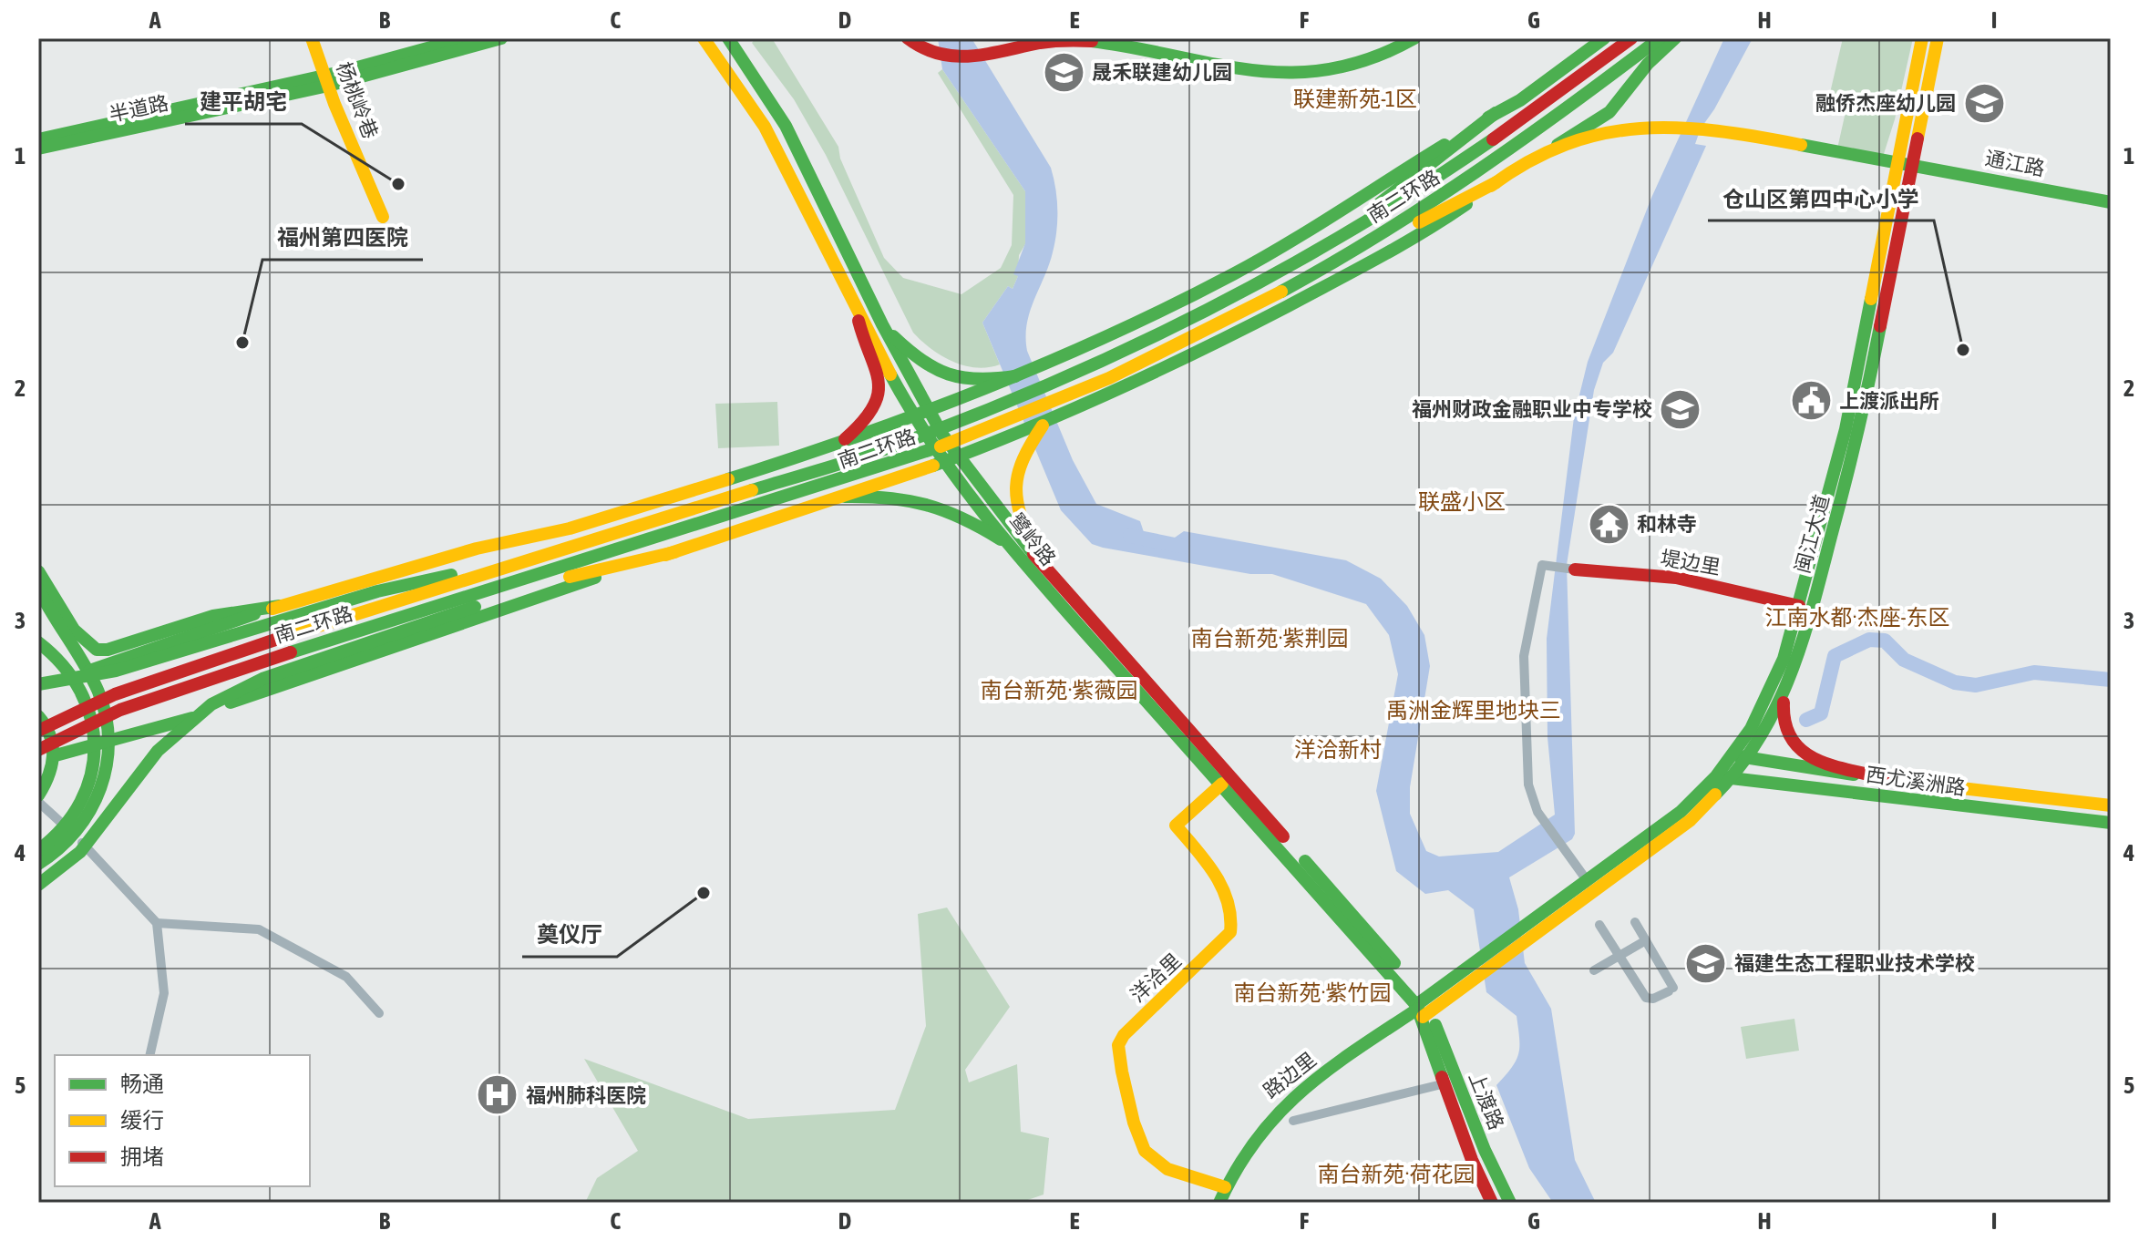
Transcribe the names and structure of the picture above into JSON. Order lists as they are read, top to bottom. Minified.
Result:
{"streets":{"main road":["杨桃岭巷","半道路","通江路","南二环路","闽江大道","鹭岭路","堤边里","西尤溪洲路","洋洽里","路边里","上渡路"]},"crossings":[["杨桃岭巷","半道路"],["通江路","闽江大道"],["闽江大道","鹭岭路"],["闽江大道","堤边里"],["闽江大道","西尤溪洲路"],["闽江大道","路边里"],["闽江大道","上渡路"],["鹭岭路","洋洽里"],["鹭岭路","路边里"],["鹭岭路","上渡路"],["洋洽里","路边里"],["路边里","上渡路"]],"districts":["联建新苑-1区","联盛小区","江南水都·杰座-东区","南台新苑·紫荆园","南台新苑·紫薇园","禹洲金辉里地块三","洋洽新村","南台新苑·紫竹园","南台新苑·荷花园"],"places":{"school or university":["晟禾联建幼儿园","融侨杰座幼儿园","福州财政金融职业中专学校","福建生态工程职业技术学校"],"other":["建平胡宅","福州第四医院","仓山区第四中心小学","奠仪厅"],"public building":["上渡派出所"],"temple":["和林寺"],"hospital":["福州肺科医院"]},"legend":["畅通","缓行","拥堵"],"grid":{"columns":["A","B","C","D","E","F","G","H","I"],"rows":["1","2","3","4","5"]}}
